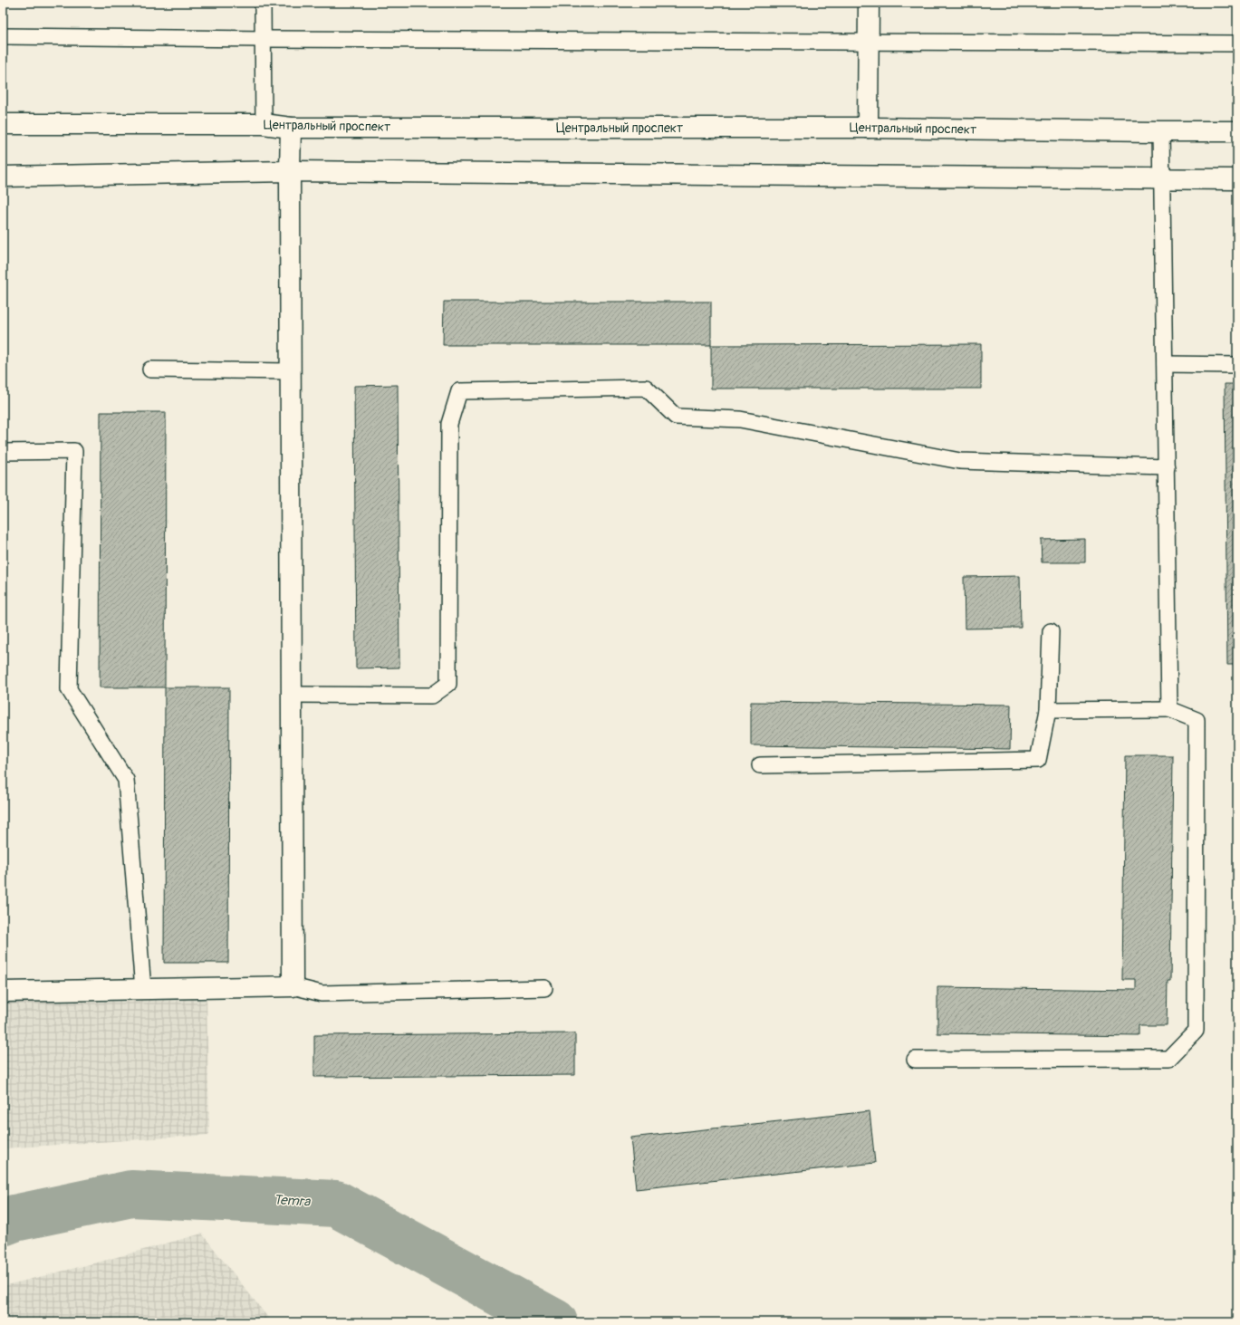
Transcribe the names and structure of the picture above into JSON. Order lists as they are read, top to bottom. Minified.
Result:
{"streets":{"street":["Центральный проспект"]},"water":["Temra"]}
